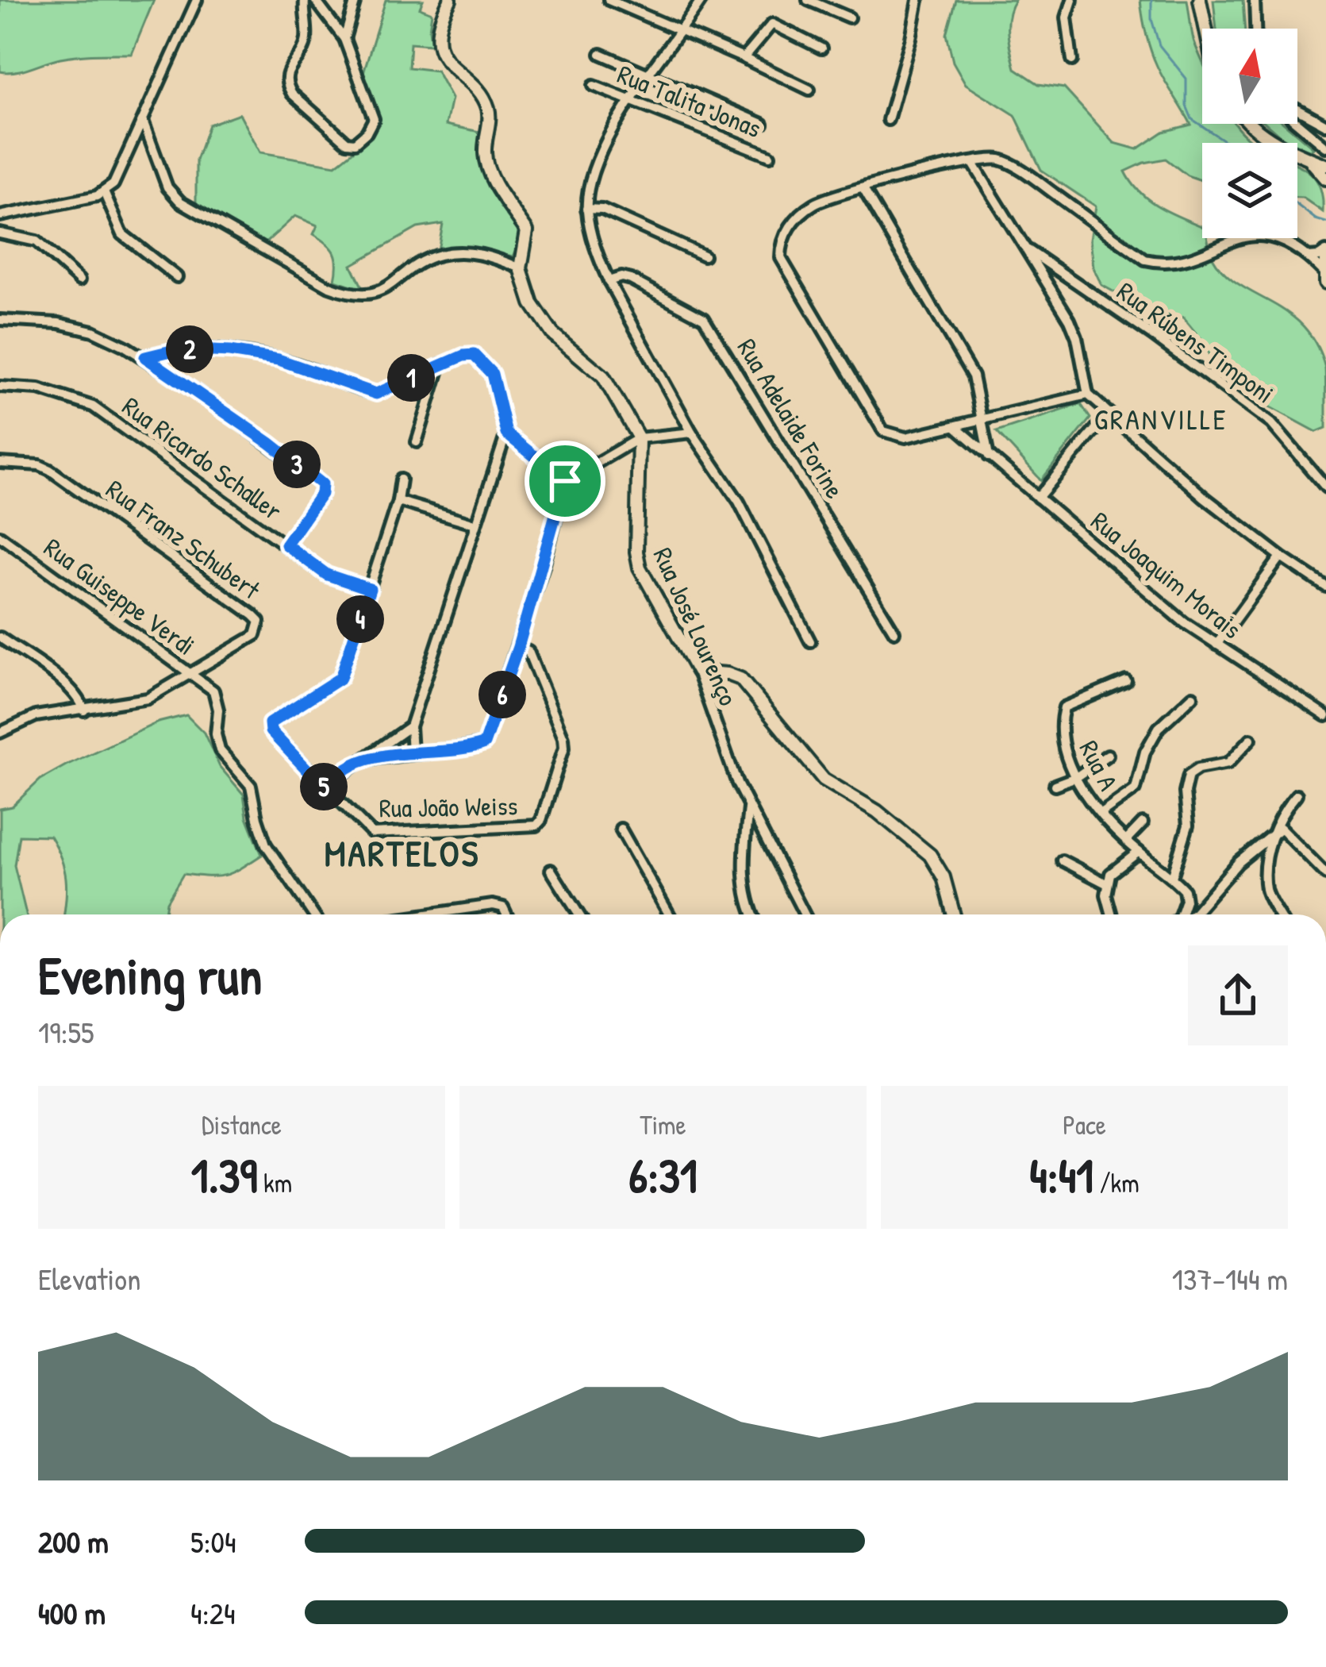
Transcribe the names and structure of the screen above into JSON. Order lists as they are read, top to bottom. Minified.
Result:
{"streets":{"street":["Rua Talita Jonas","Rua Rúbens Timponi","Rua Adelaide Forine","Rua Ricardo Schaller","Rua Franz Schubert","Rua Joaquim Morais","Rua Guiseppe Verdi","Rua José Lourenço","Rua A","Rua João Weiss"]},"crossings":[["Rua Ricardo Schaller","Rua João Weiss"],["Rua Franz Schubert","Rua Guiseppe Verdi"]],"districts":["GRANVILLE","MARTELOS"],"north":"top","page":{"pins":["2","1","3","4","6","5"],"heading":["Evening run","19:55"],"stats":[["Distance","1.39 km"],["Time","6:31"],["Pace","4:41 /km"]],"chart":["Elevation","137–144 m"],"list":[{"name":"200 m","note":"5:04"},{"name":"400 m","note":"4:24"}]}}
